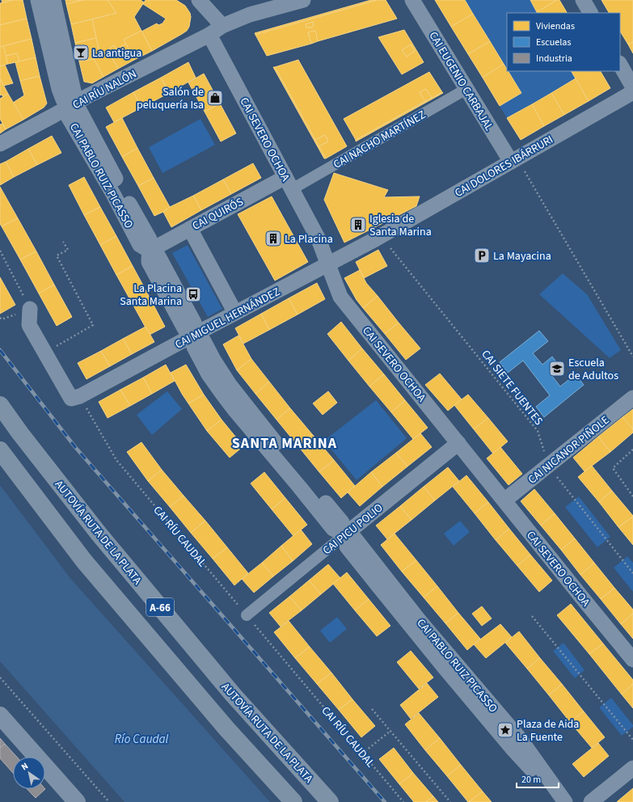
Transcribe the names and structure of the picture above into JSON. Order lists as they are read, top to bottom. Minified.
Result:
{"streets":{"highway":["AUTOVÍA RUTA DE LA PLATA","A-66"],"street":["CAI EUGENIO CARBAJAL","CAI RÍU NALÓN","CAI SEVERO OCHOA","CAI NACHO MARTÍNEZ","CAI DOLORES IBÁRRURI","CAI PABLO RUIZ PICASSO","CAI QUIRÓS","CAI MIGUEL HERNÁNDEZ","CAI NICANOR PIÑOLE","CAI PICU POLIO"],"path":["CAI SIETE FUENTES","CAI RÍU CAUDAL"]},"crossings":[["CAI EUGENIO CARBAJAL","CAI NACHO MARTÍNEZ"],["CAI EUGENIO CARBAJAL","CAI DOLORES IBÁRRURI"],["CAI RÍU NALÓN","CAI SEVERO OCHOA"],["CAI RÍU NALÓN","CAI PABLO RUIZ PICASSO"],["CAI SEVERO OCHOA","CAI NACHO MARTÍNEZ"],["CAI SEVERO OCHOA","CAI QUIRÓS"],["CAI SEVERO OCHOA","CAI MIGUEL HERNÁNDEZ"],["CAI SEVERO OCHOA","CAI NICANOR PIÑOLE"],["CAI SEVERO OCHOA","CAI PICU POLIO"],["CAI NACHO MARTÍNEZ","CAI QUIRÓS"],["CAI DOLORES IBÁRRURI","CAI MIGUEL HERNÁNDEZ"],["CAI DOLORES IBÁRRURI","CAI SIETE FUENTES"],["CAI PABLO RUIZ PICASSO","CAI QUIRÓS"],["CAI PABLO RUIZ PICASSO","CAI MIGUEL HERNÁNDEZ"],["CAI PABLO RUIZ PICASSO","CAI PICU POLIO"],["CAI MIGUEL HERNÁNDEZ","CAI SIETE FUENTES"],["CAI MIGUEL HERNÁNDEZ","CAI RÍU CAUDAL"],["CAI SIETE FUENTES","CAI NICANOR PIÑOLE"],["CAI PICU POLIO","CAI RÍU CAUDAL"]],"districts":["SANTA MARINA"],"water":["Río Caudal"],"places":{"bar":["La antigua"],"shop":["Salón de peluquería Isa"],"building":["Iglesia de Santa Marina","La Placina"],"parking":["La Mayacina"],"bus stop":["La Placina Santa Marina"],"school or university":["Escuela de Adultos"],"place":["Plaza de Aida La Fuente"]},"legend":["Viviendas","Escuelas","Industria"],"scale_bar":"20 m","north":"top left"}
